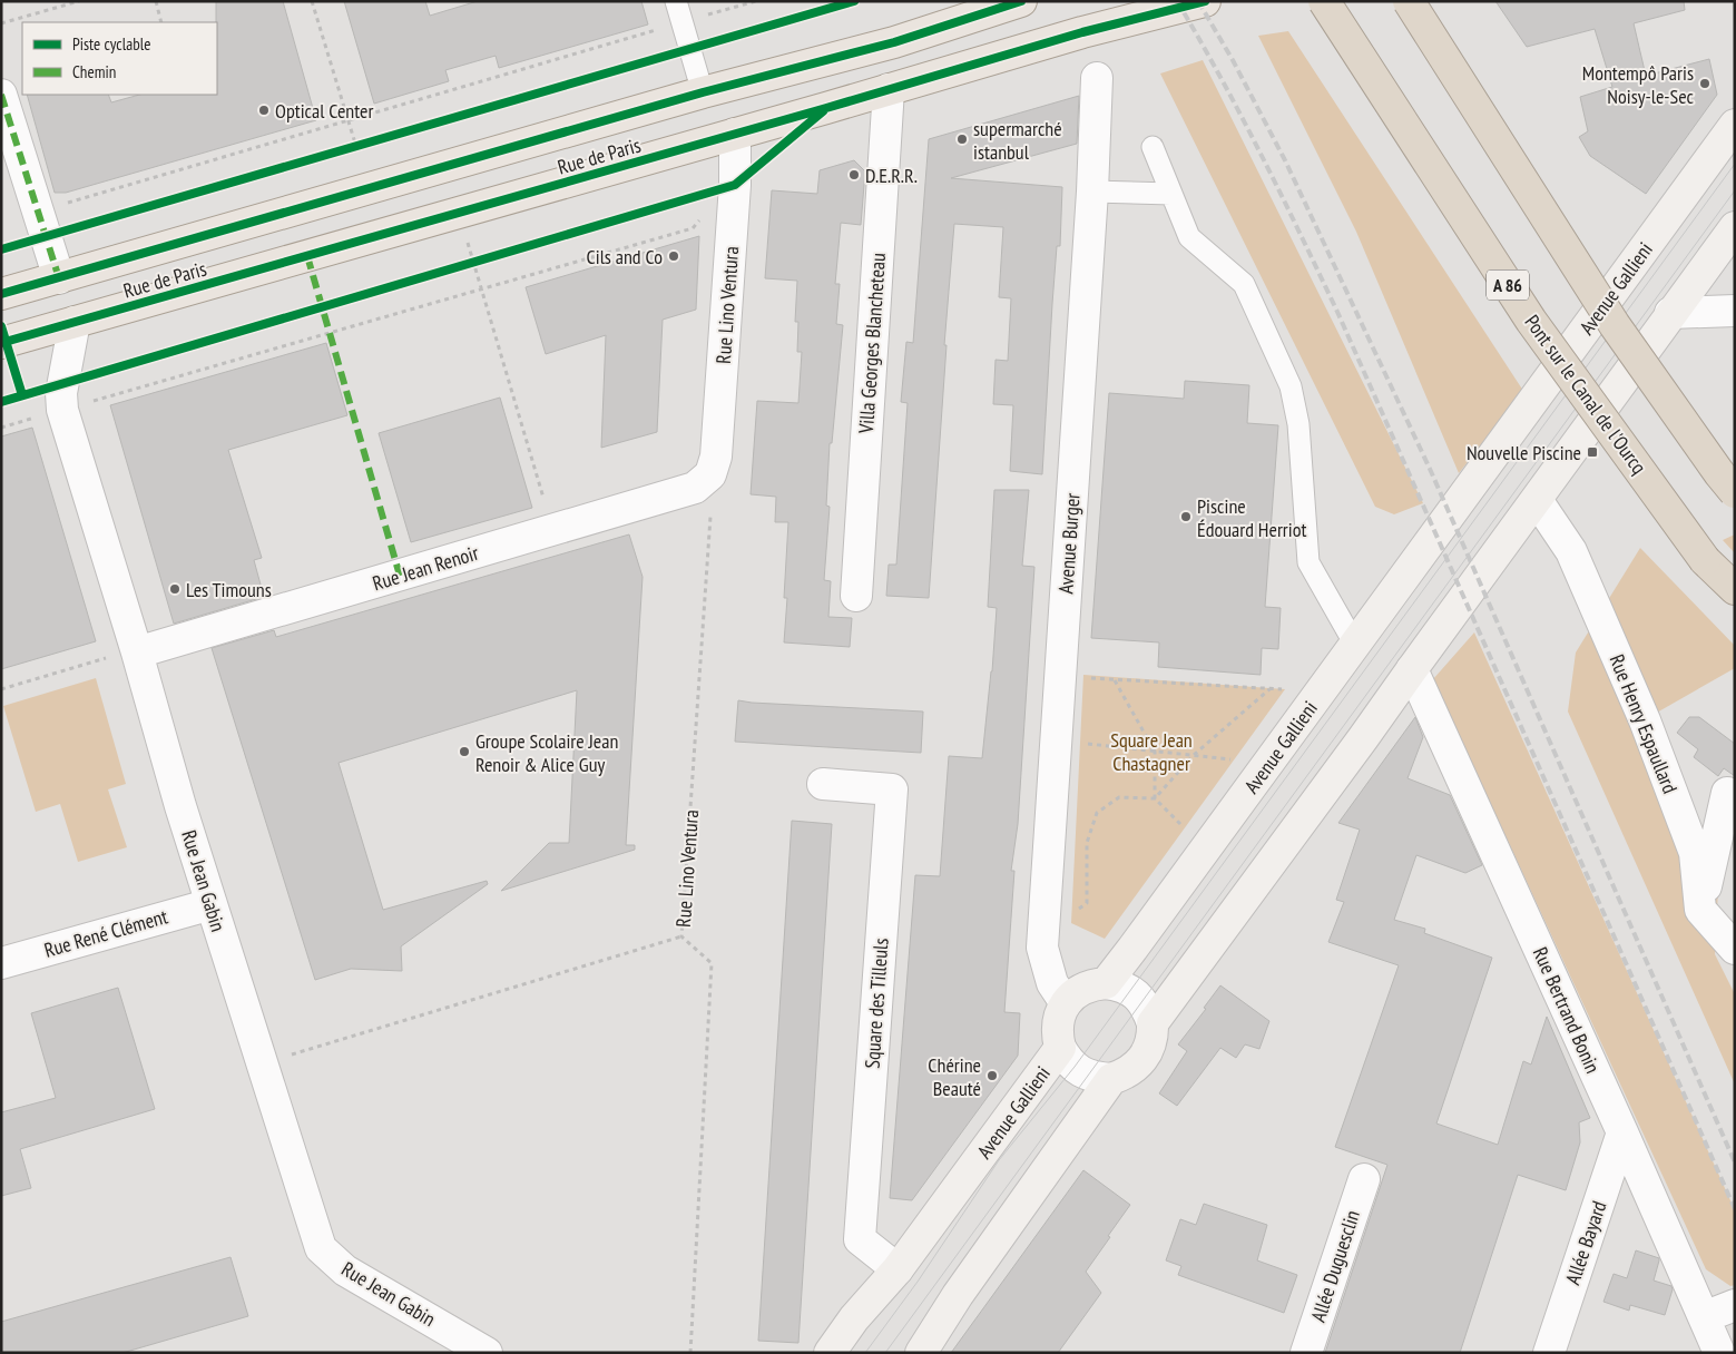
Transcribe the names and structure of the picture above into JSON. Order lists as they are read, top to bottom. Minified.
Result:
{"streets":{"highway":["A 86","Pont sur le Canal de l'Ourcq"],"main road":["Rue de Paris"],"street":["Avenue Gallieni","Rue Lino Ventura","Villa Georges Blancheteau","Avenue Burger","Rue Jean Renoir","Rue Henry Espaullard","Rue Jean Gabin","Rue René Clément","Square des Tilleuls","Rue Bertrand Bonin","Allée Bayard","Allée Duguesclin"]},"crossings":[["Rue de Paris","Rue Lino Ventura"],["Rue de Paris","Villa Georges Blancheteau"],["Rue de Paris","Rue Jean Gabin"],["Avenue Gallieni","Avenue Burger"],["Avenue Gallieni","Square des Tilleuls"],["Rue Lino Ventura","Rue Jean Renoir"],["Rue Jean Renoir","Rue Jean Gabin"],["Rue Jean Gabin","Rue René Clément"],["Rue Bertrand Bonin","Allée Bayard"]],"parks":["Square Jean Chastagner"],"places":{"other":["Montempô Paris Noisy-le-Sec","Optical Center","supermarché istanbul","D.E.R.R.","Cils and Co","Piscine Édouard Herriot","Les Timouns","Groupe Scolaire Jean Renoir & Alice Guy","Chérine Beauté"],"transit":["Nouvelle Piscine"]},"legend":["Piste cyclable","Chemin"]}
